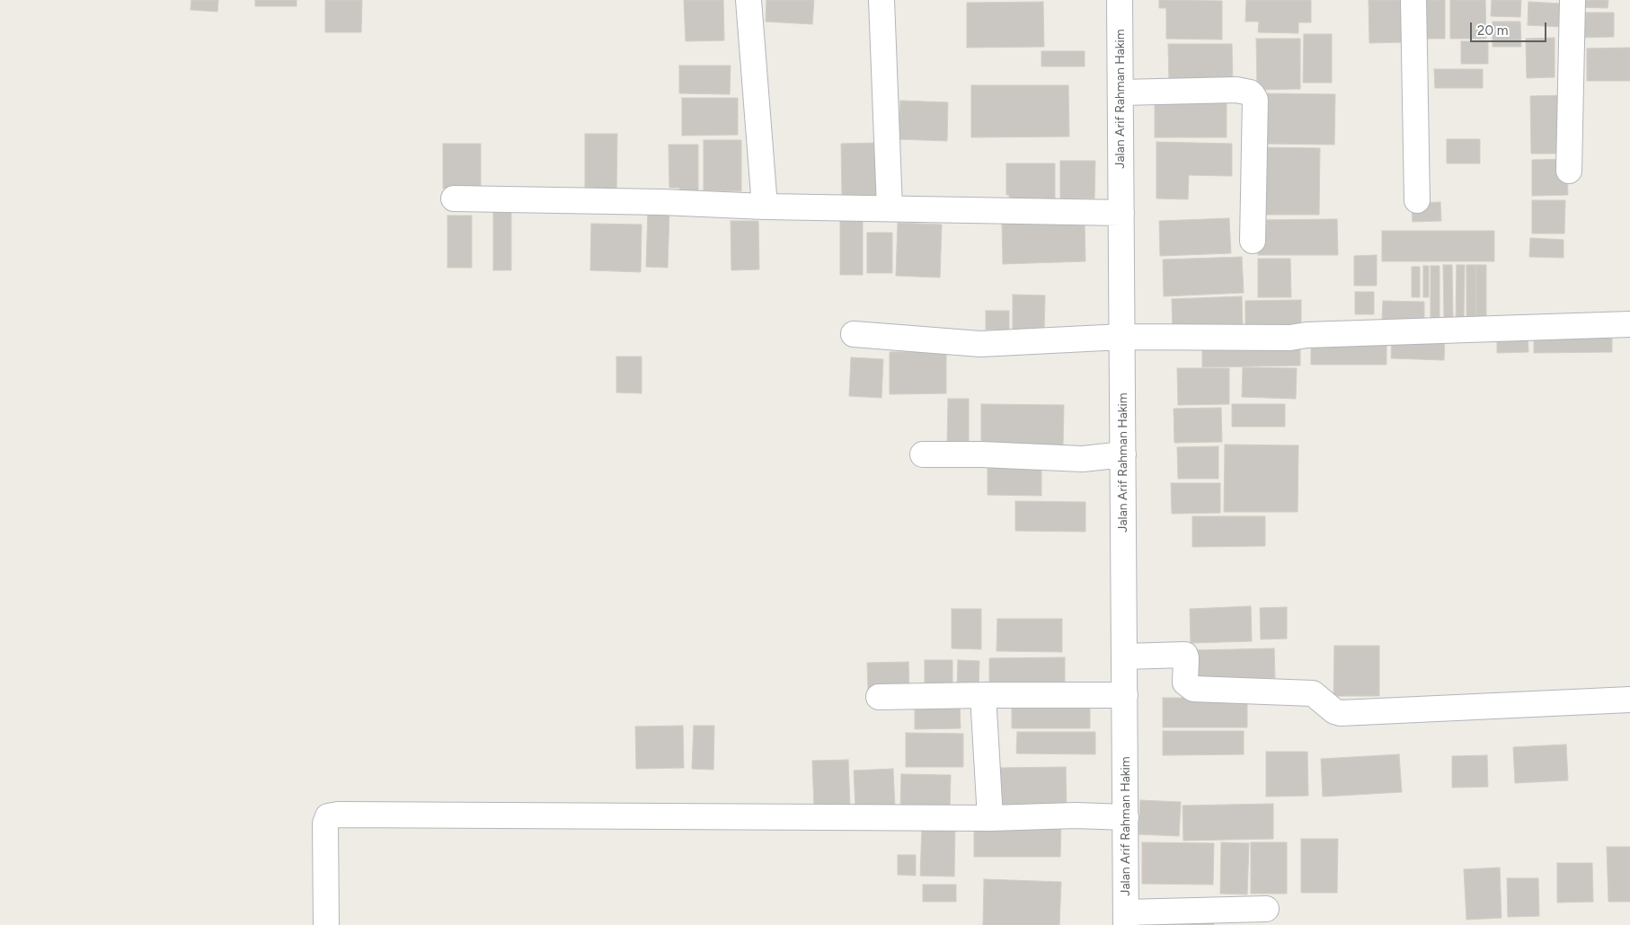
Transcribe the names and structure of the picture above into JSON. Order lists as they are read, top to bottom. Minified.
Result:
{"streets":{"street":["Jalan Arif Rahman Hakim"]},"scale_bar":"20 m"}
